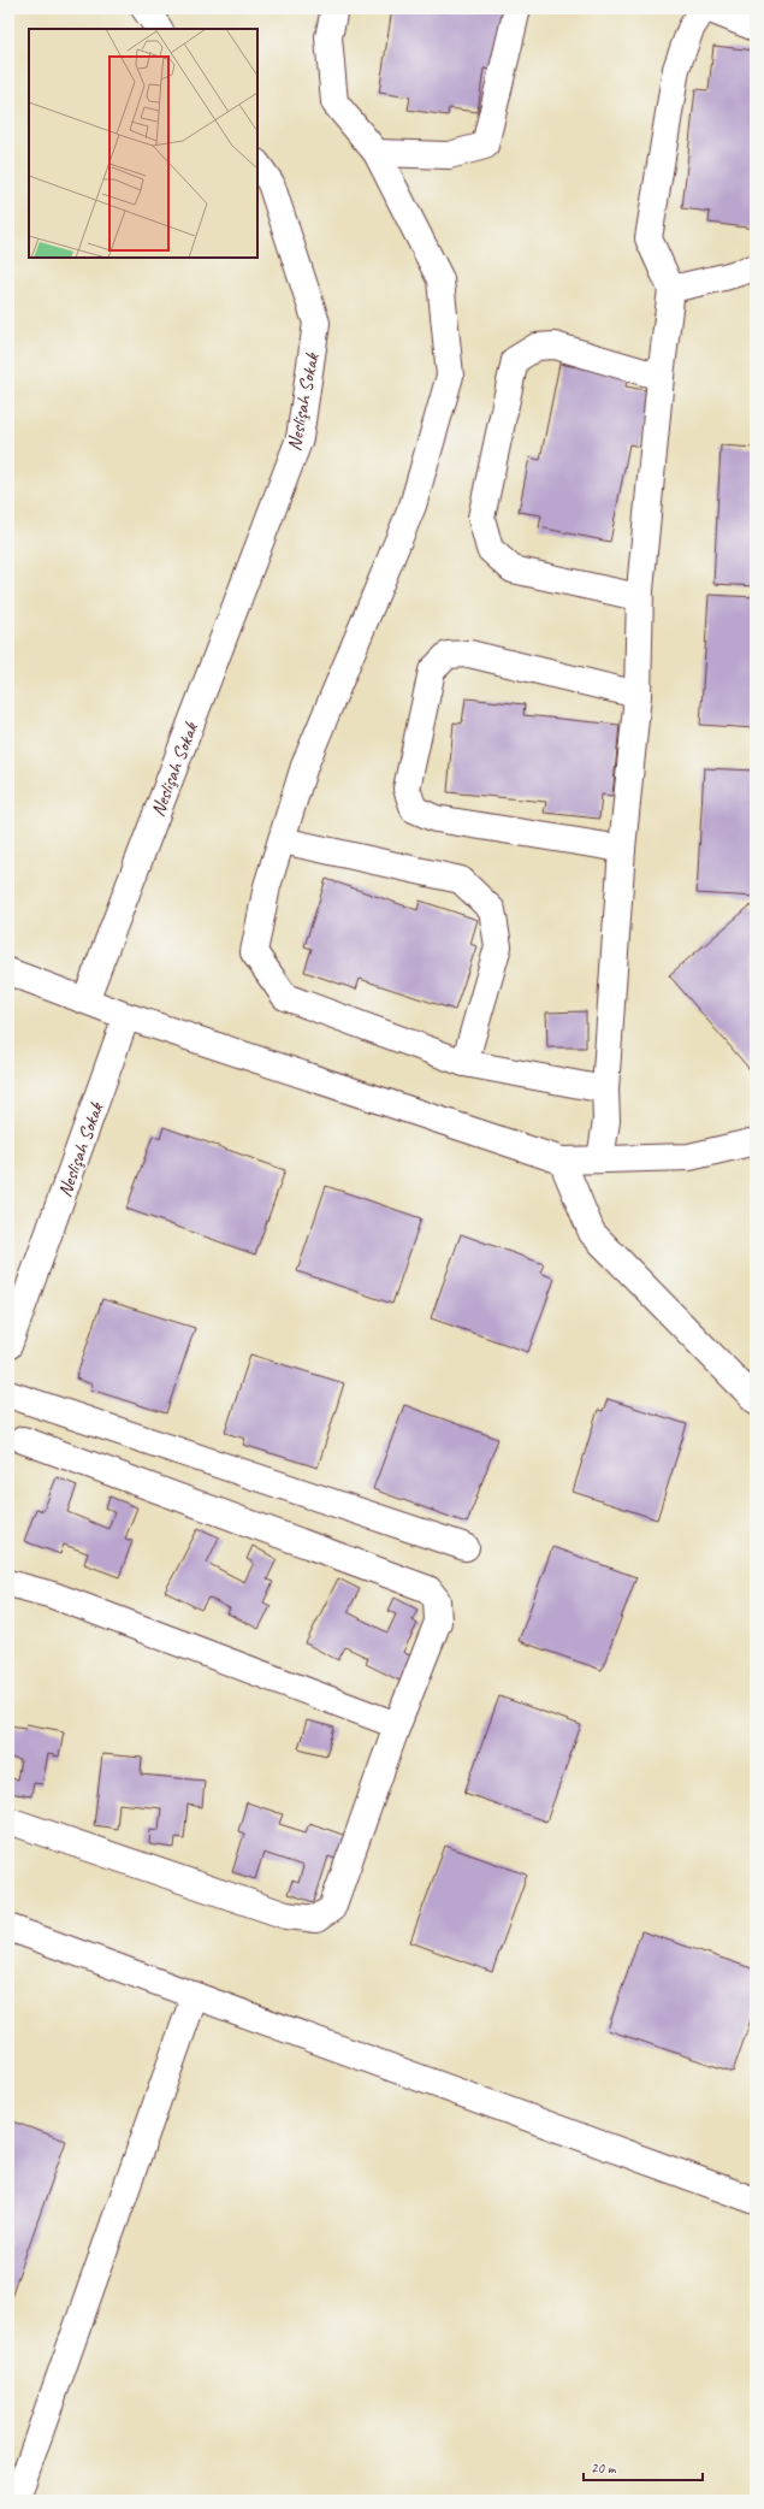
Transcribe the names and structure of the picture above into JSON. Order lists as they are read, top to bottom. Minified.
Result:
{"streets":{"street":["Neslişah Sokak"]},"scale_bar":"20 m"}
